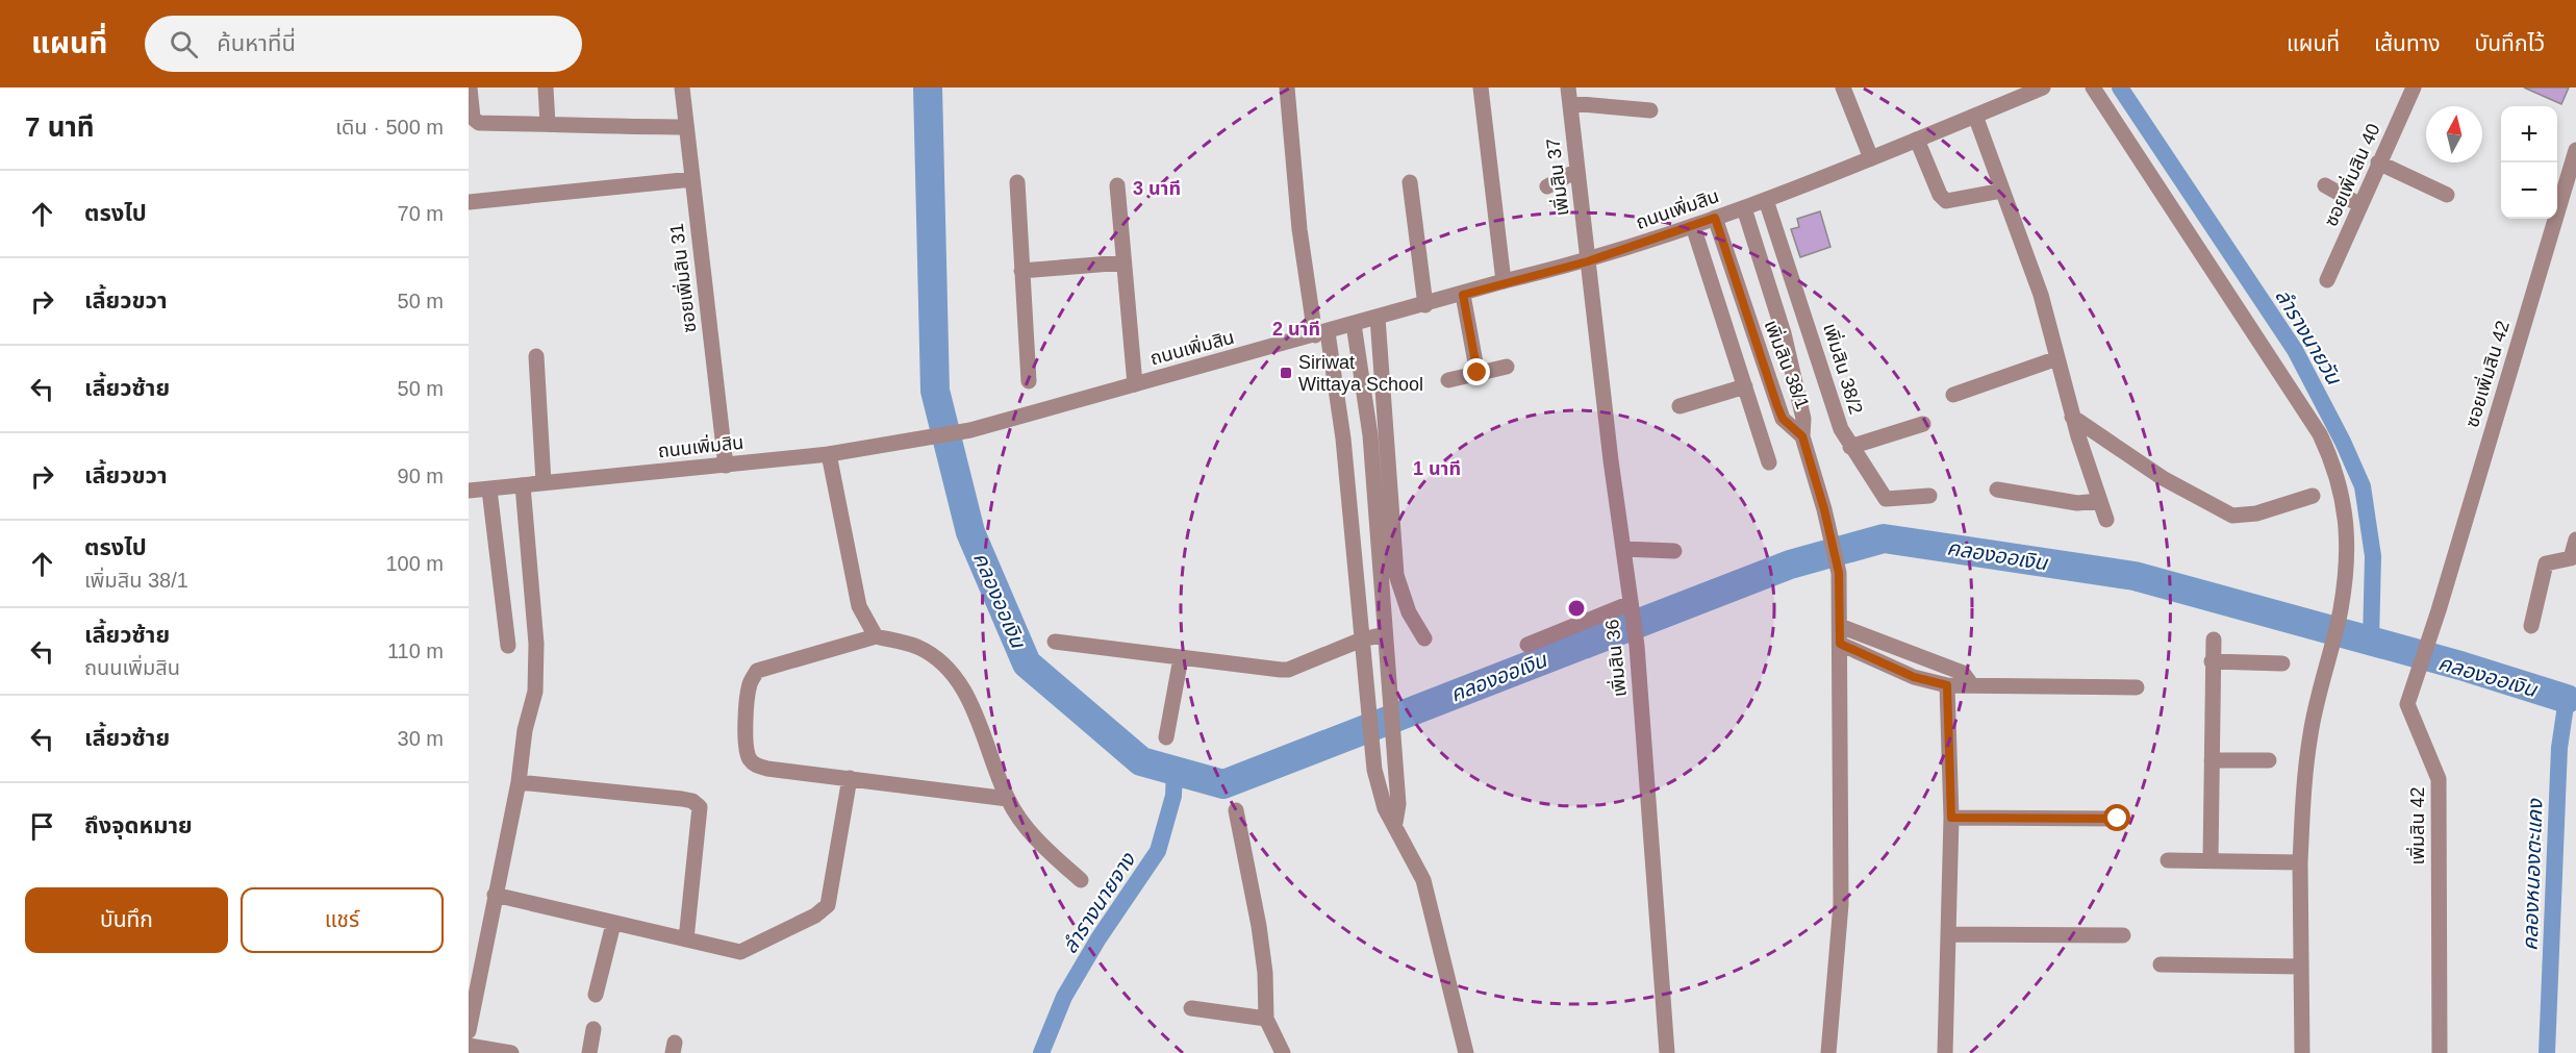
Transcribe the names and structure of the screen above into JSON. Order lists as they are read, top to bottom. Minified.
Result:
{"streets":{"street":["ซอยเพิ่มสิน 40","เพิ่มสิน 37","ถนนเพิ่มสิน","ซอยเพิ่มสิน 31","เพิ่มสิน 38/1","เพิ่มสิน 38/2","ซอยเพิ่มสิน 42","เพิ่มสิน 36","เพิ่มสิน 42"]},"crossings":[["เพิ่มสิน 37","ถนนเพิ่มสิน"],["เพิ่มสิน 37","เพิ่มสิน 36"],["ถนนเพิ่มสิน","ซอยเพิ่มสิน 31"],["ถนนเพิ่มสิน","เพิ่มสิน 38/1"],["ถนนเพิ่มสิน","เพิ่มสิน 38/2"],["ถนนเพิ่มสิน","เพิ่มสิน 36"],["ซอยเพิ่มสิน 42","เพิ่มสิน 42"]],"water":["ลำรางนายวัน","คลองออเงิน","คลองหนองตะแคง","ลำรางนายจาง"],"places":{"transit":["Siriwat Wittaya School"]},"north":"top","page":{"header":"แผนที่","search":"ค้นหาที่นี่","nav":["แผนที่","เส้นทาง","บันทึกไว้"],"heading":["7 นาที","เดิน · 500 m"],"map_buttons":["+","−"],"list":[["ตรงไป","70 m"],["เลี้ยวขวา","50 m"],["เลี้ยวซ้าย","50 m"],["เลี้ยวขวา","90 m"],["ตรงไป","เพิ่มสิน 38/1","100 m"],["เลี้ยวซ้าย","ถนนเพิ่มสิน","110 m"],["เลี้ยวซ้าย","30 m"],"ถึงจุดหมาย"],"buttons":["บันทึก","แชร์"]},"rings":["3 นาที","2 นาที","1 นาที"]}
